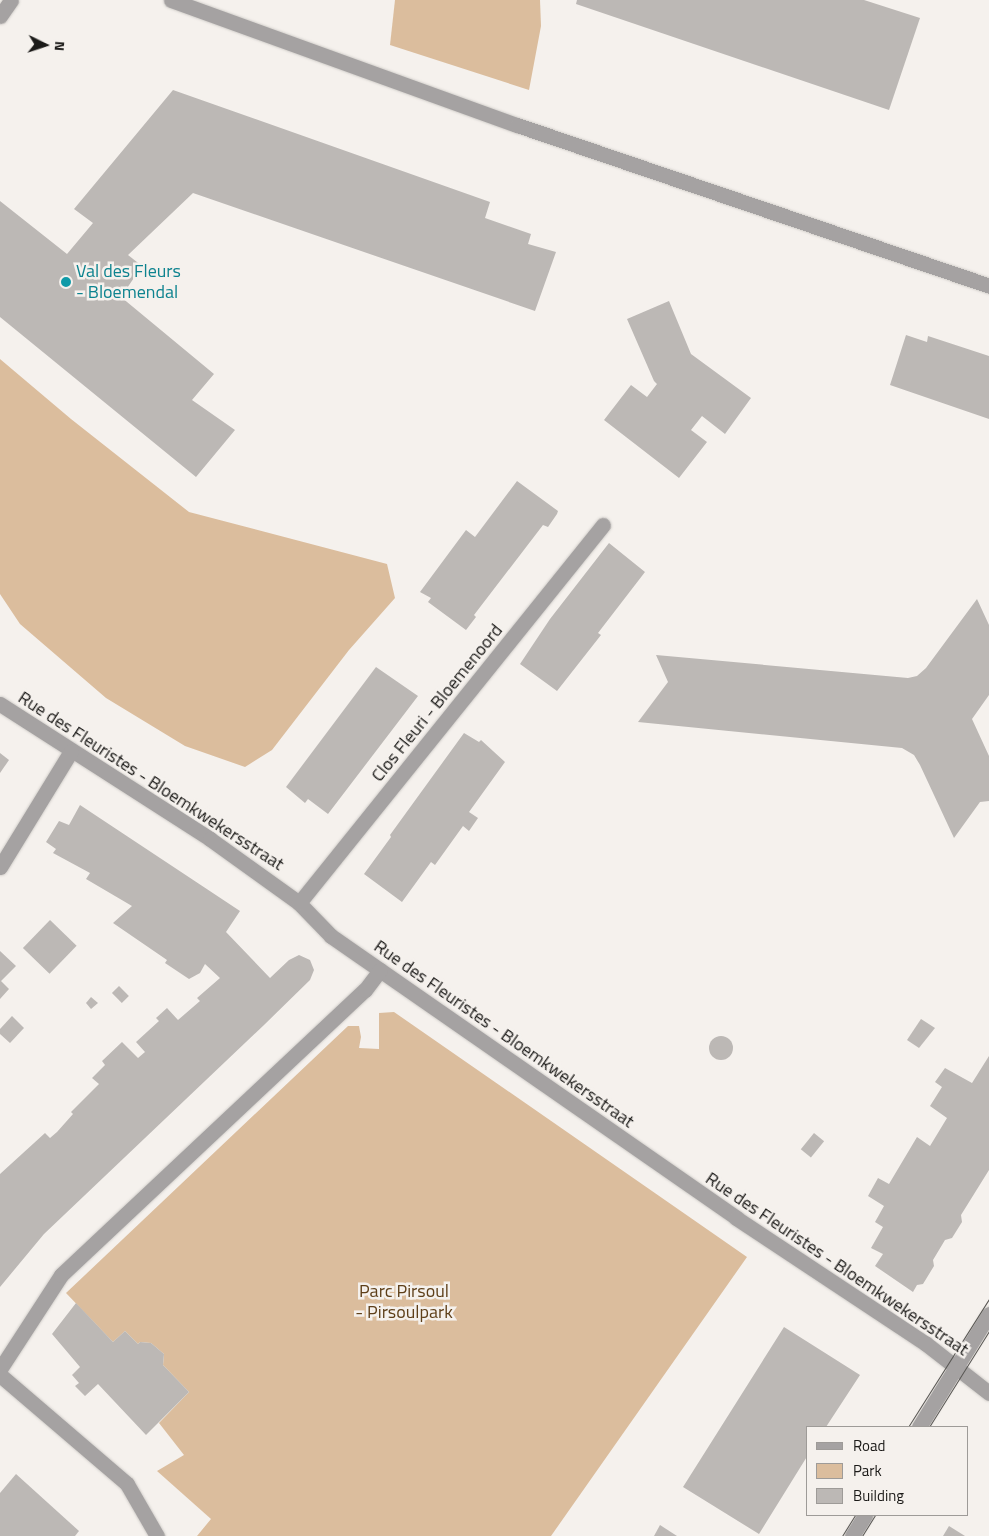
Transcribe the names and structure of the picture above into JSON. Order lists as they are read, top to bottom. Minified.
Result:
{"streets":{"street":["Clos Fleuri - Bloemenoord","Rue des Fleuristes - Bloemkwekersstraat"]},"crossings":[["Clos Fleuri - Bloemenoord","Rue des Fleuristes - Bloemkwekersstraat"]],"parks":["Parc Pirsoul - Pirsoulpark"],"places":["Val des Fleurs - Bloemendal"],"legend":["Road","Park","Building"],"north":"right"}
